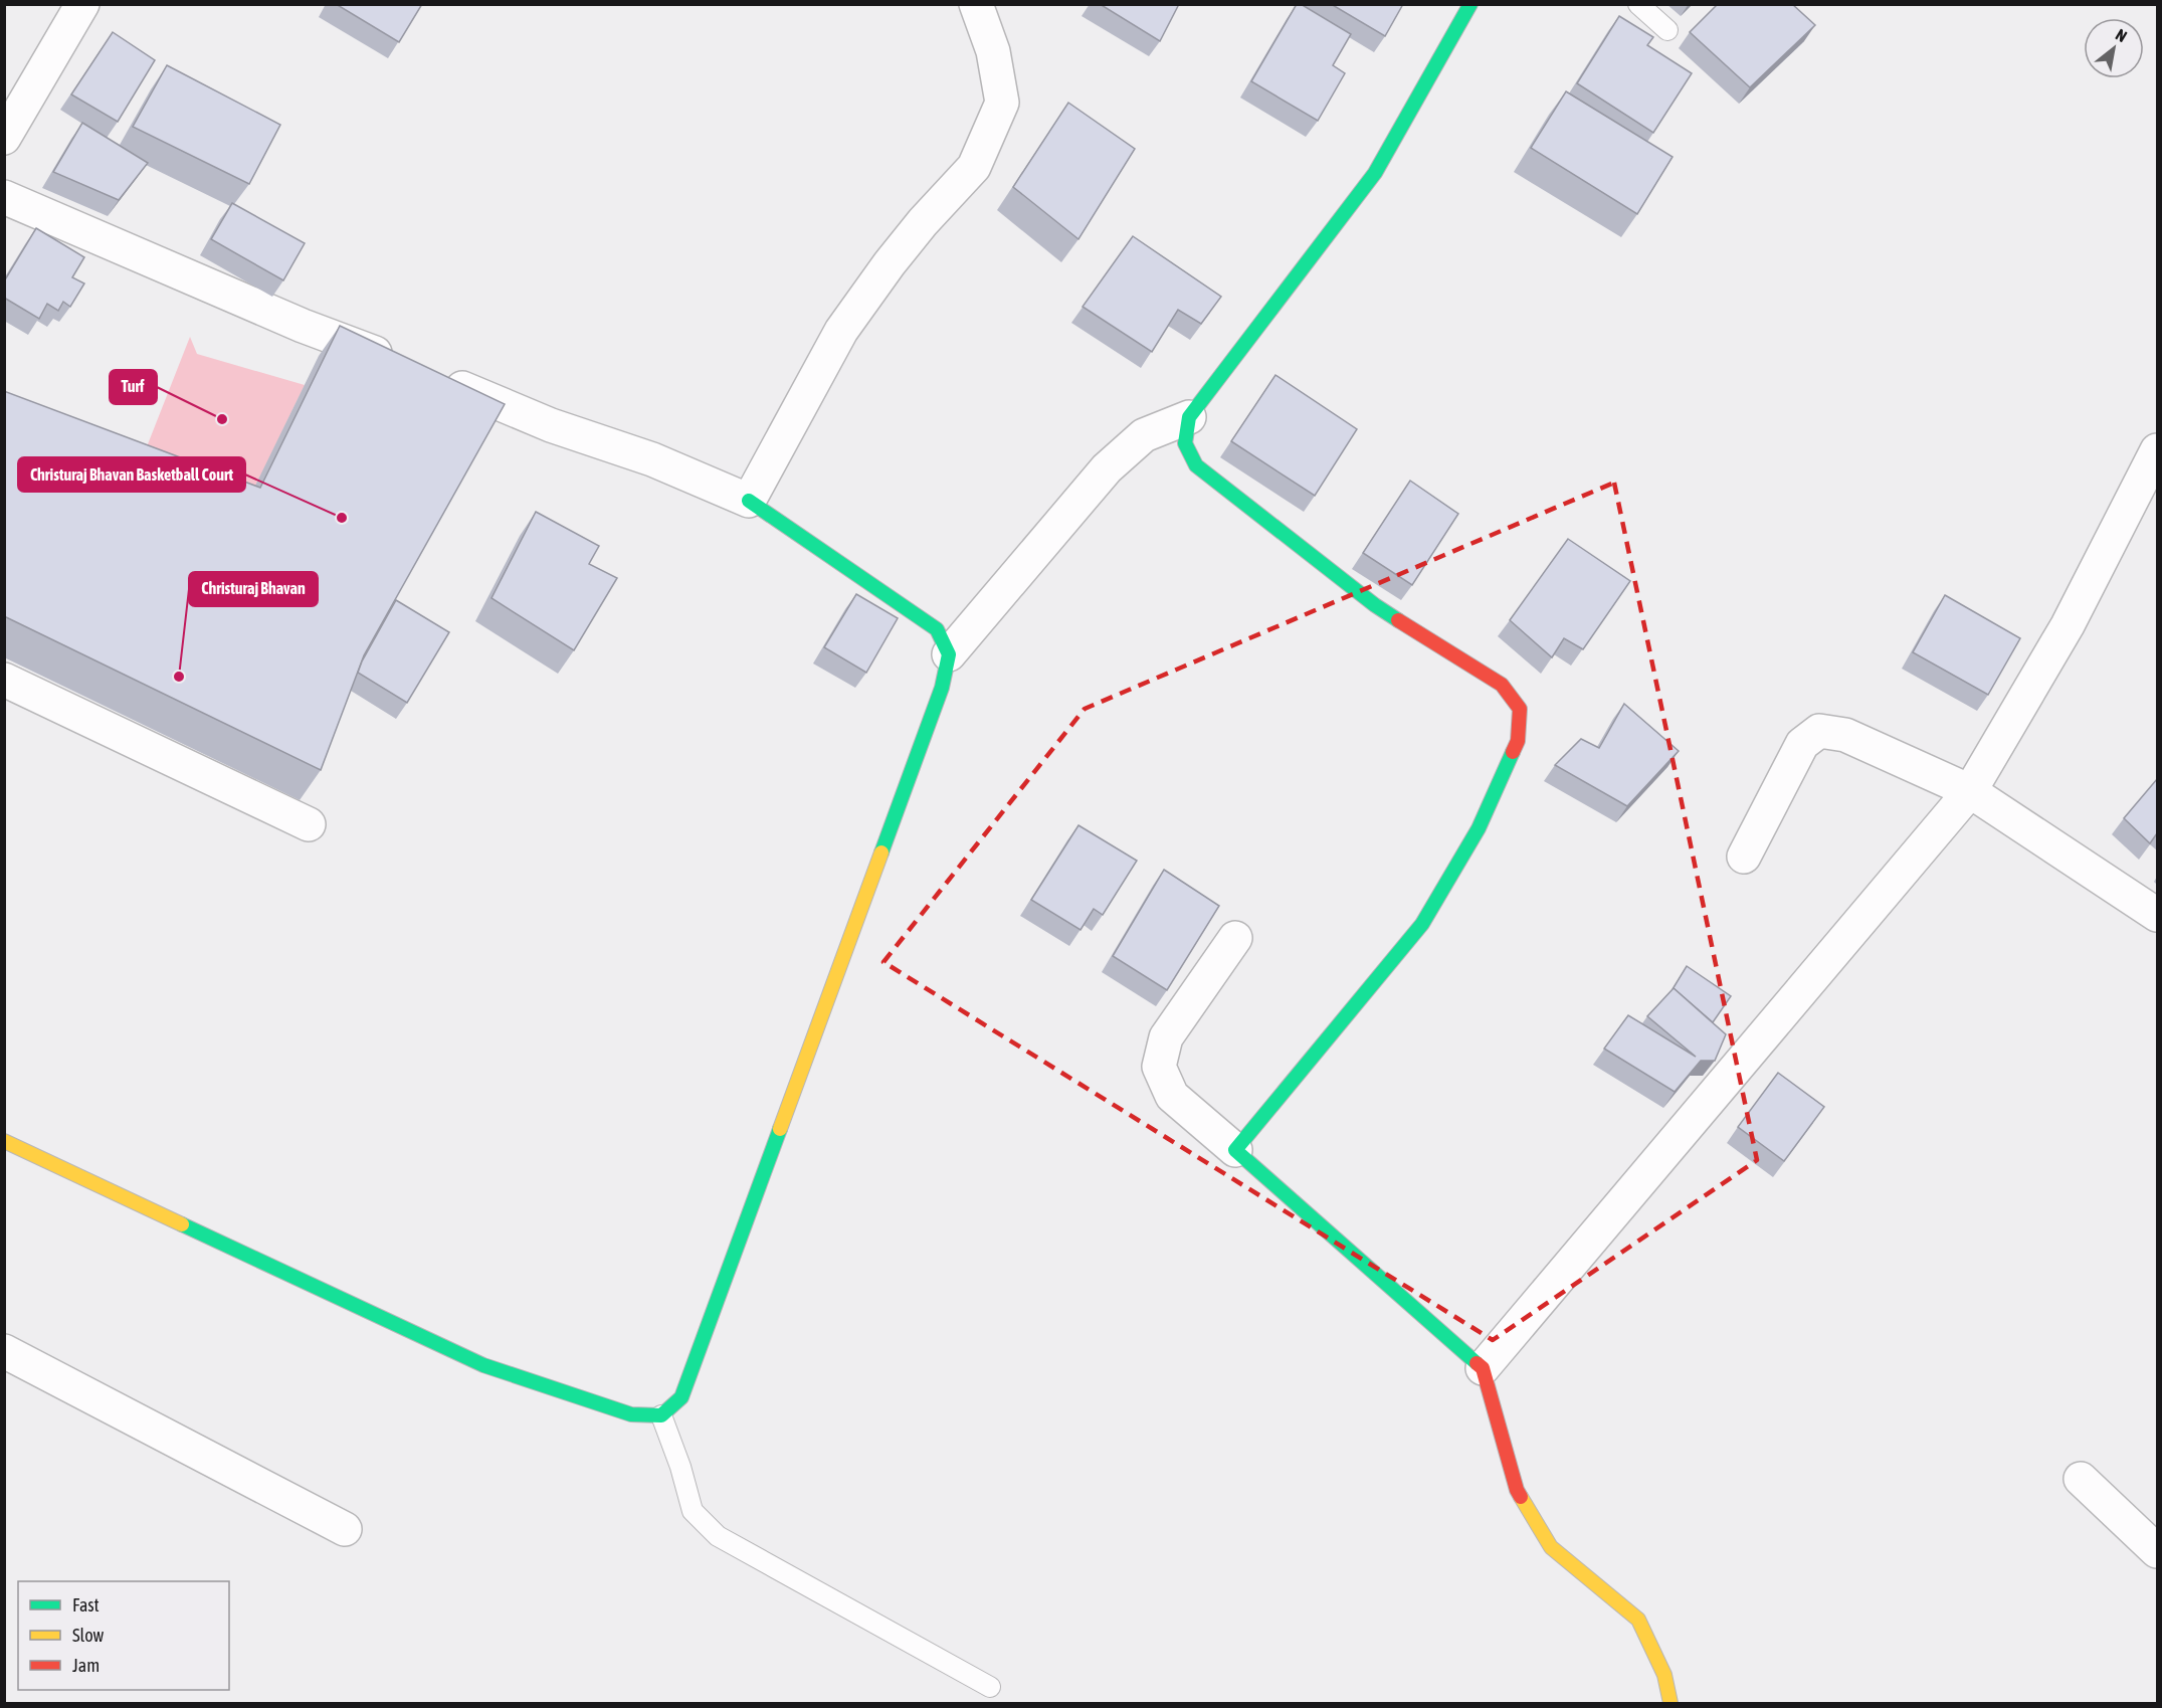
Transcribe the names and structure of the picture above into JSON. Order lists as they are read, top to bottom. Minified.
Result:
{"places":["Turf","Christuraj Bhavan Basketball Court","Christuraj Bhavan"],"legend":["Fast","Slow","Jam"],"north":"top right"}
